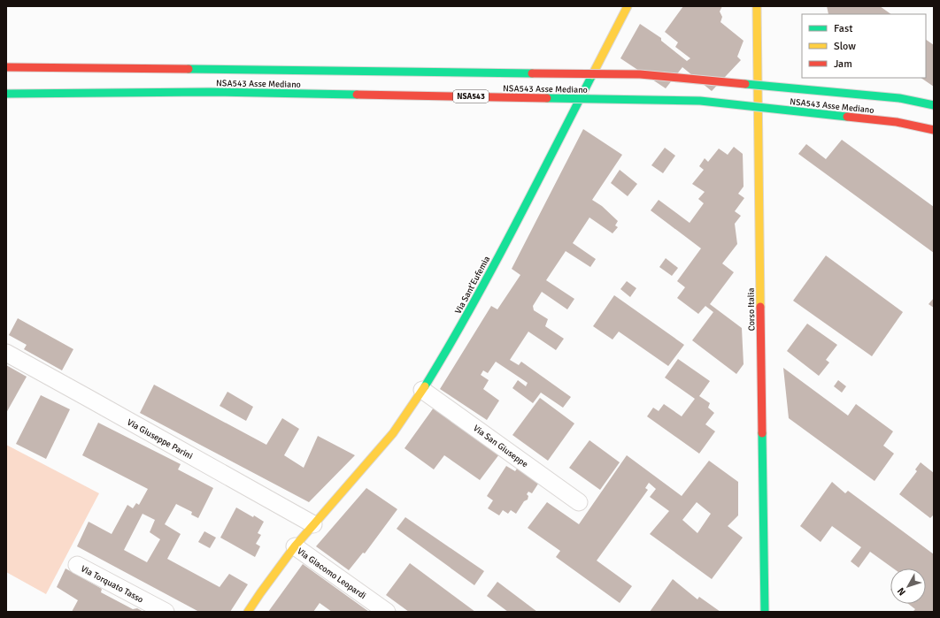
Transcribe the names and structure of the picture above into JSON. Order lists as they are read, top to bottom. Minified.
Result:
{"streets":{"main road":["NSA543 Asse Mediano","NSA543","Via Sant'Eufemia","Corso Italia"],"street":["Via Giuseppe Parini","Via San Giuseppe","Via Giacomo Leopardi","Via Torquato Tasso"]},"crossings":[["Via Sant'Eufemia","Via Giuseppe Parini"],["Via Sant'Eufemia","Via San Giuseppe"],["Via Sant'Eufemia","Via Giacomo Leopardi"]],"legend":["Fast","Slow","Jam"],"north":"bottom left"}
